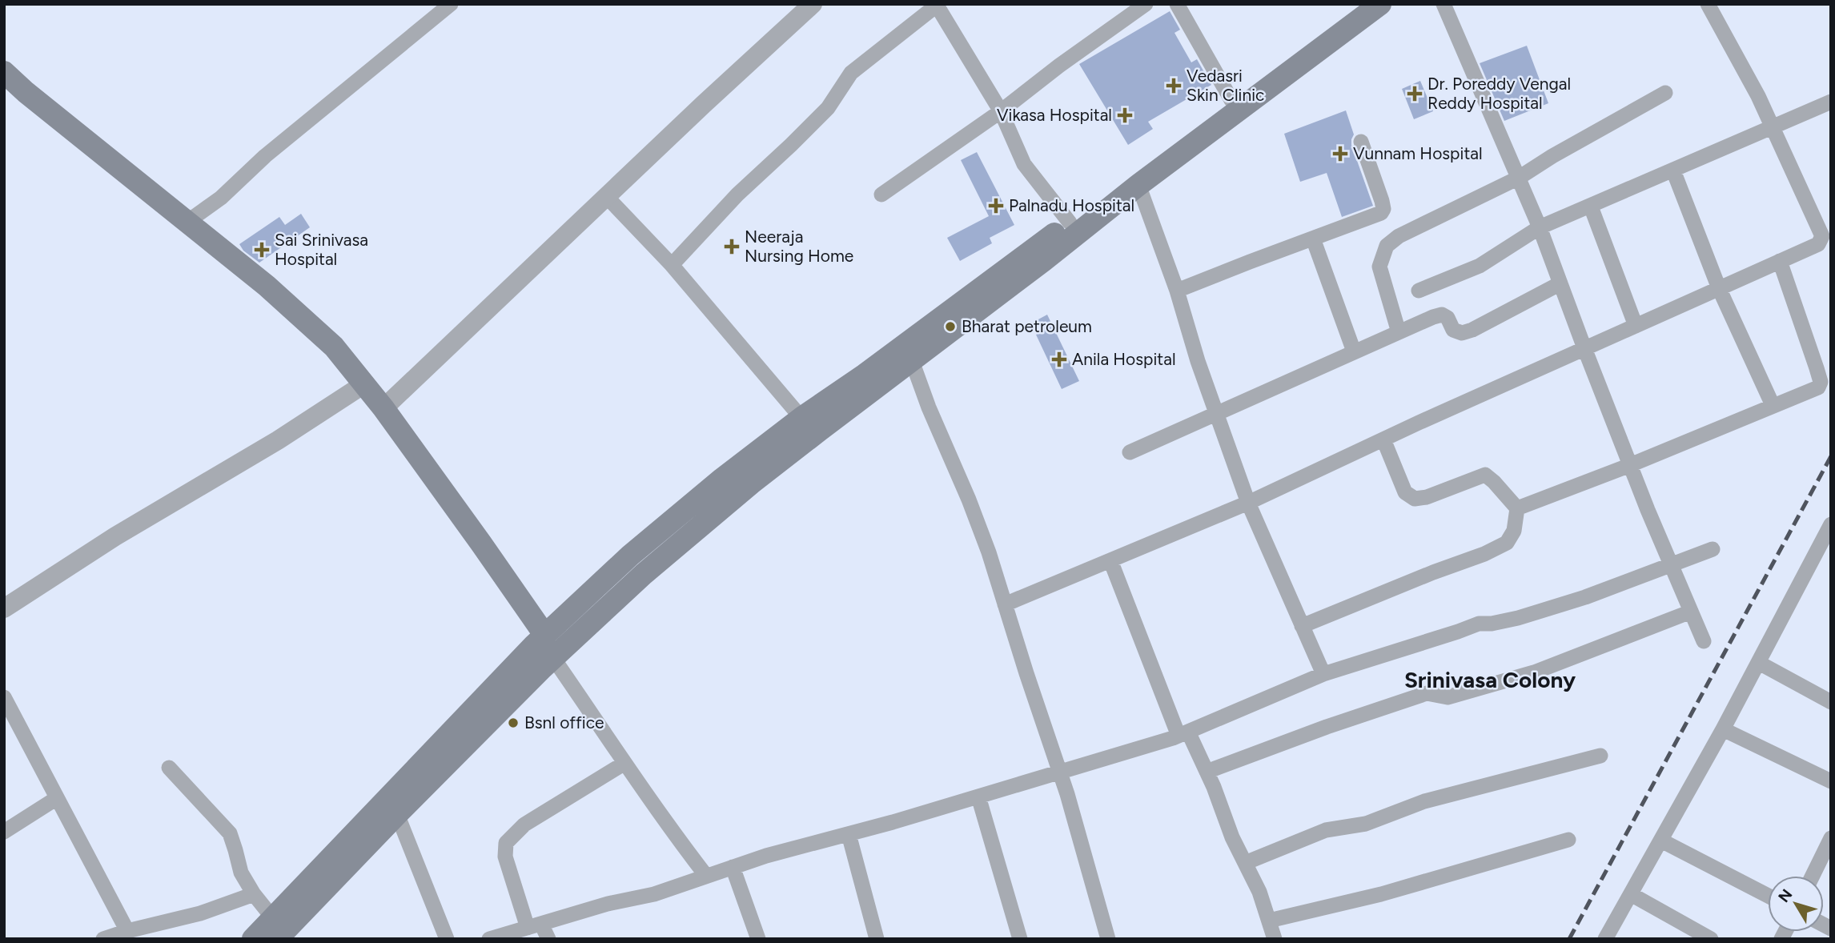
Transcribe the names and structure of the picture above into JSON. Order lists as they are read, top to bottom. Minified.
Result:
{"districts":["Srinivasa Colony"],"places":{"health":["Vedasri Skin Clinic","Dr. Poreddy Vengal Reddy Hospital","Vikasa Hospital","Vunnam Hospital","Palnadu Hospital","Neeraja Nursing Home","Sai Srinivasa Hospital","Anila Hospital"],"other":["Bharat petroleum","Bsnl office"]},"north":"top left"}
